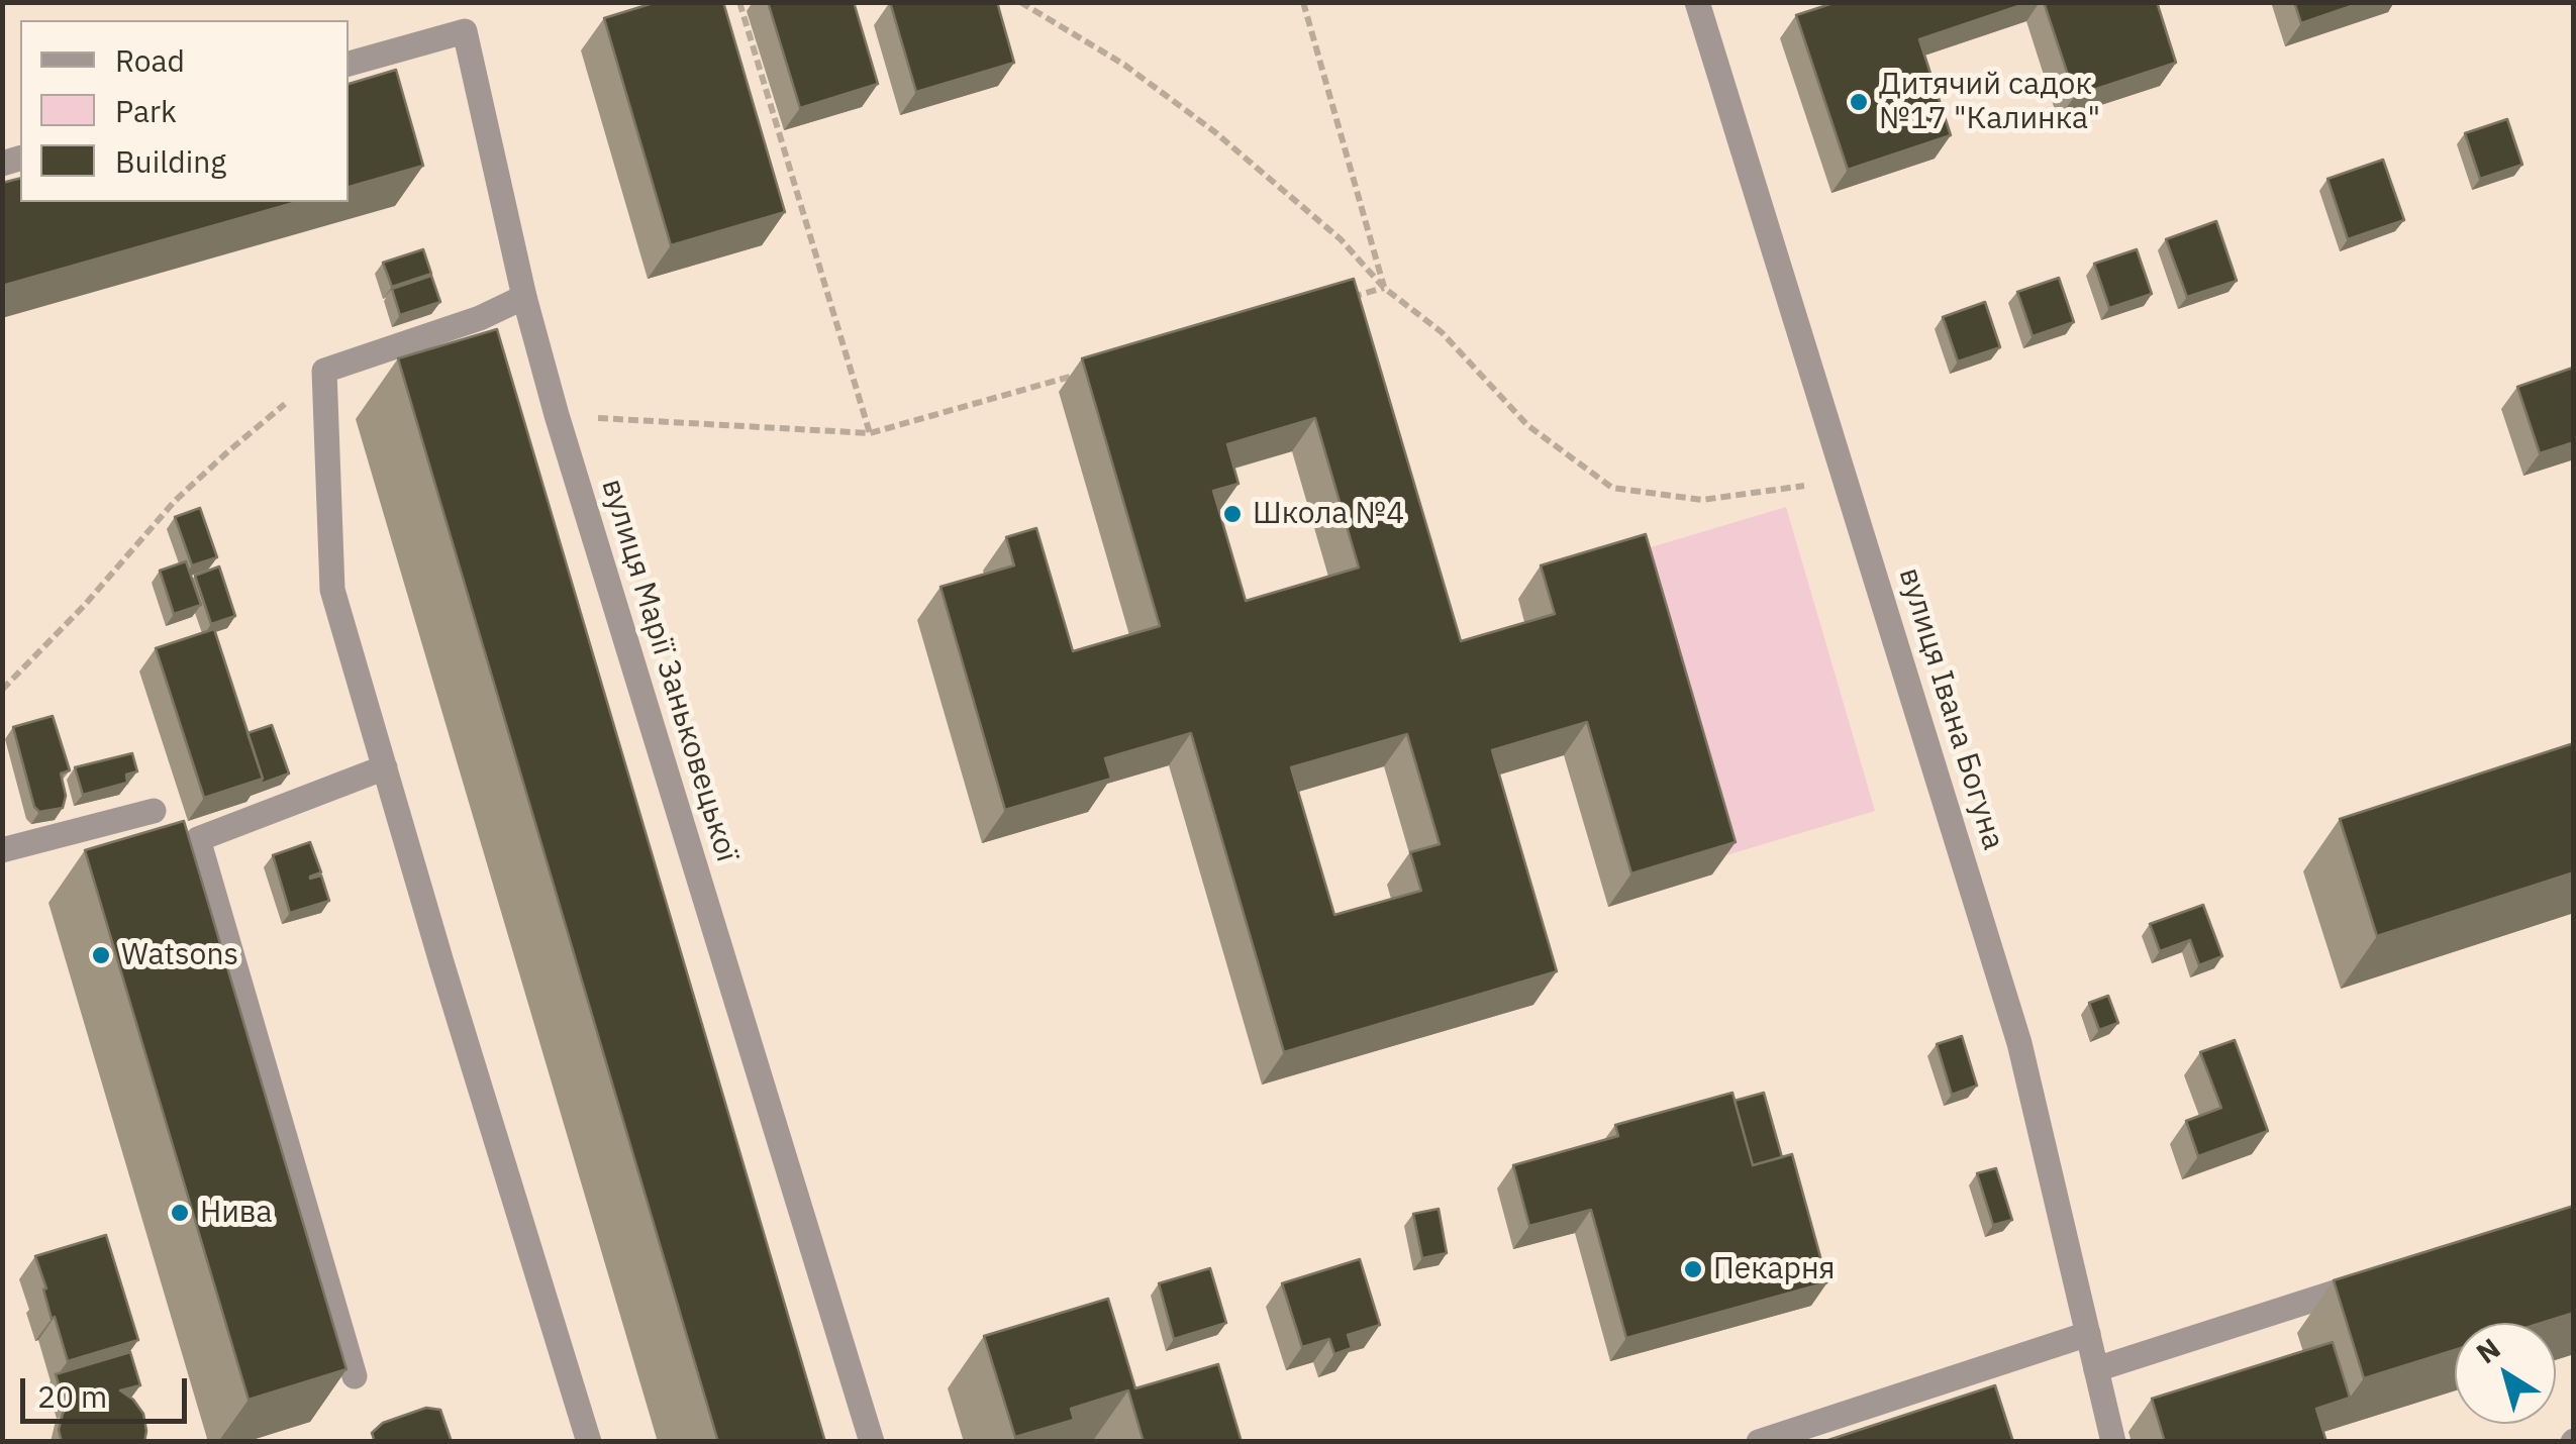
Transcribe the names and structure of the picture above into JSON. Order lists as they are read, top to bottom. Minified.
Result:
{"streets":{"street":["вулиця Марії Заньковецької","вулиця Івана Богуна"]},"places":["Дитячий садок №17 \"Калинка\"","Школа №4","Watsons","Нива","Пекарня"],"legend":["Road","Park","Building"],"scale_bar":"20 m","north":"top left"}
